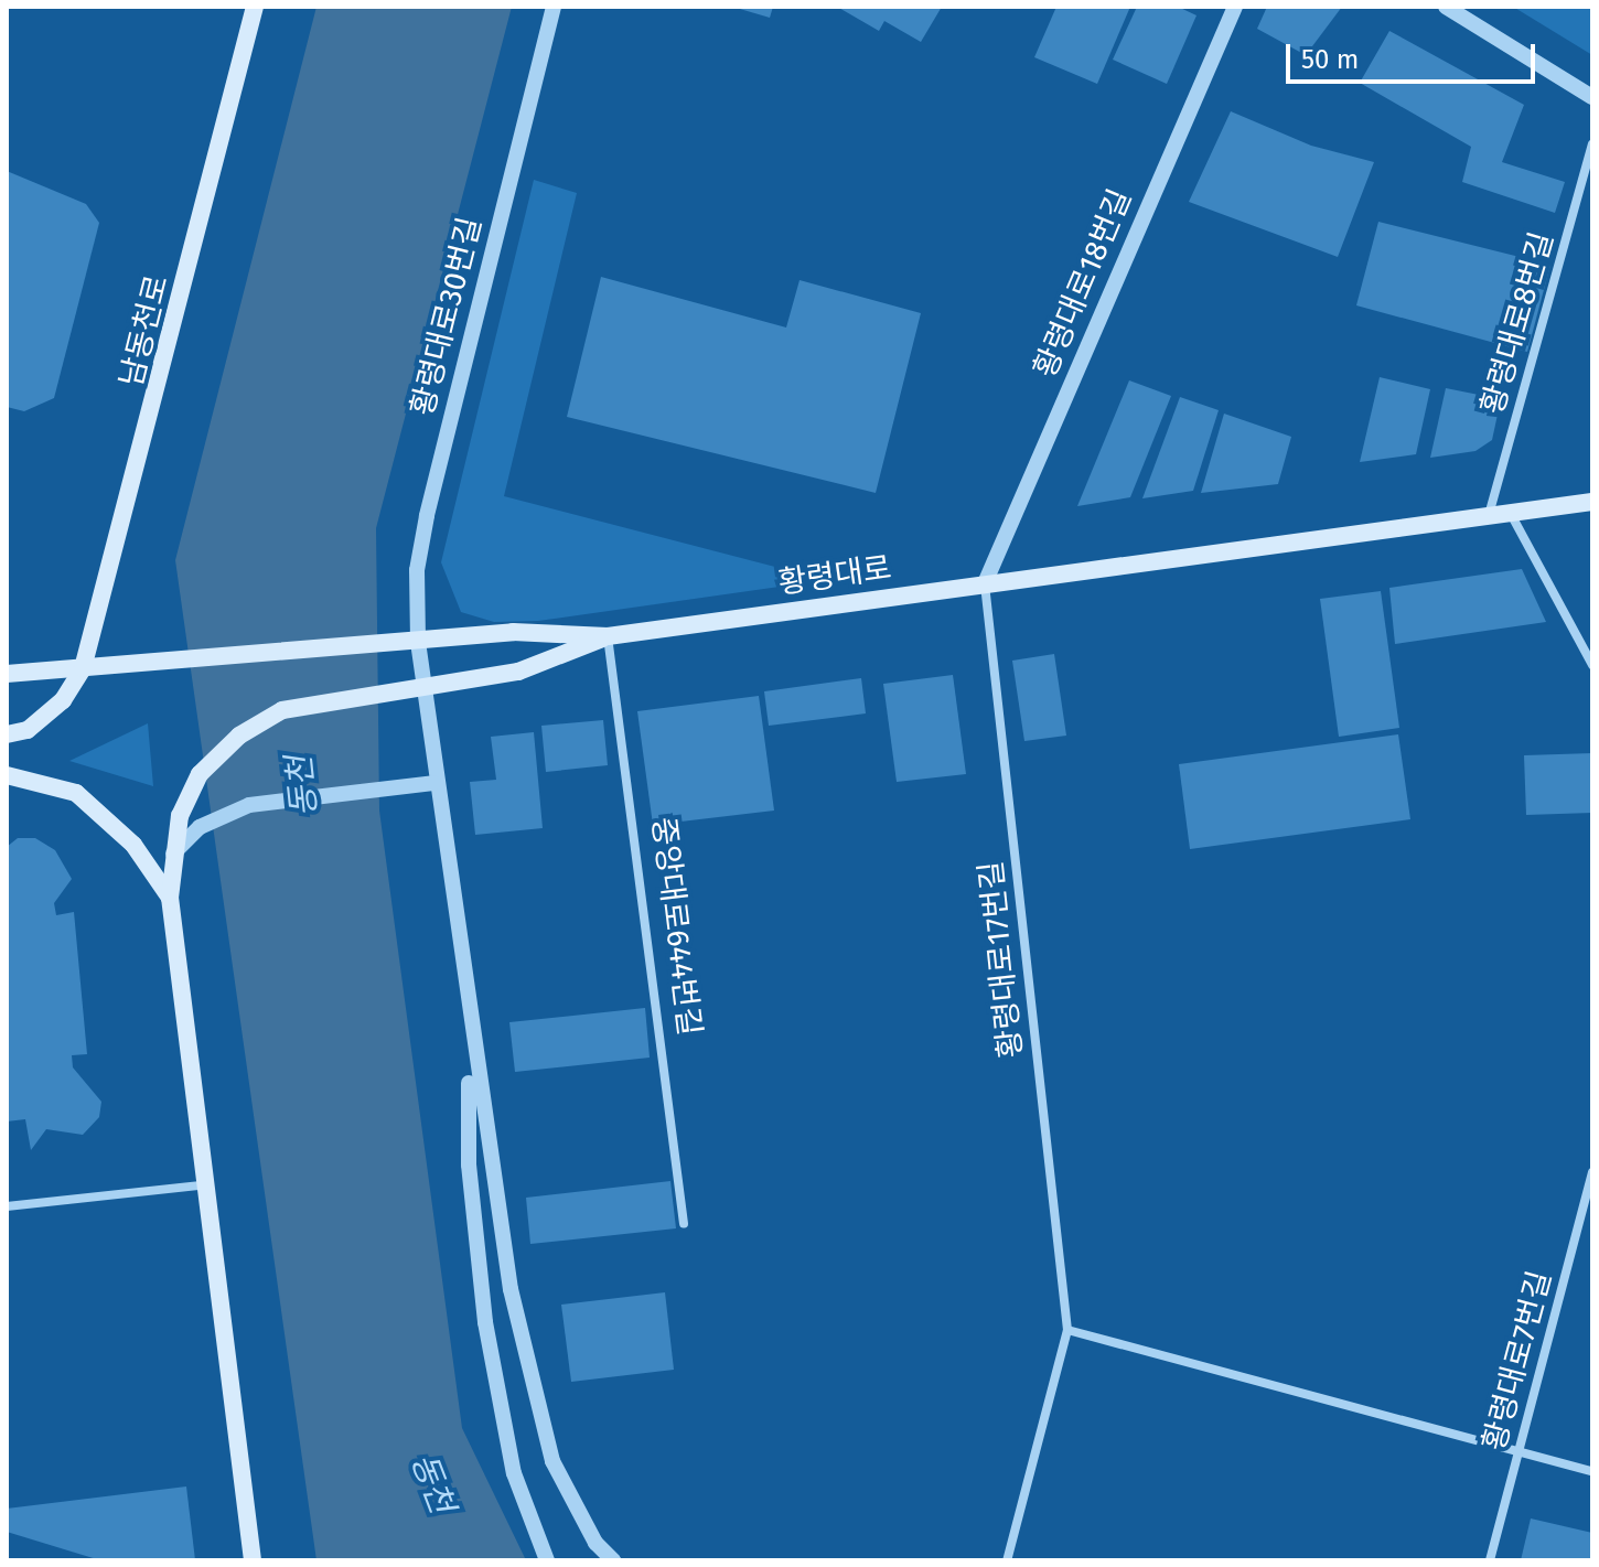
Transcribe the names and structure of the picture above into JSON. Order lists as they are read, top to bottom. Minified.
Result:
{"streets":{"main road":["남동천로","황령대로"],"street":["황령대로18번길","황령대로30번길","황령대로8번길","중앙대로644번길","황령대로17번길","황령대로7번길"]},"crossings":[["황령대로18번길","황령대로"],["황령대로18번길","황령대로17번길"],["황령대로30번길","황령대로"],["황령대로8번길","황령대로"],["남동천로","황령대로"],["황령대로","중앙대로644번길"],["황령대로","황령대로17번길"]],"water":["동천"],"scale_bar":"50 m"}
